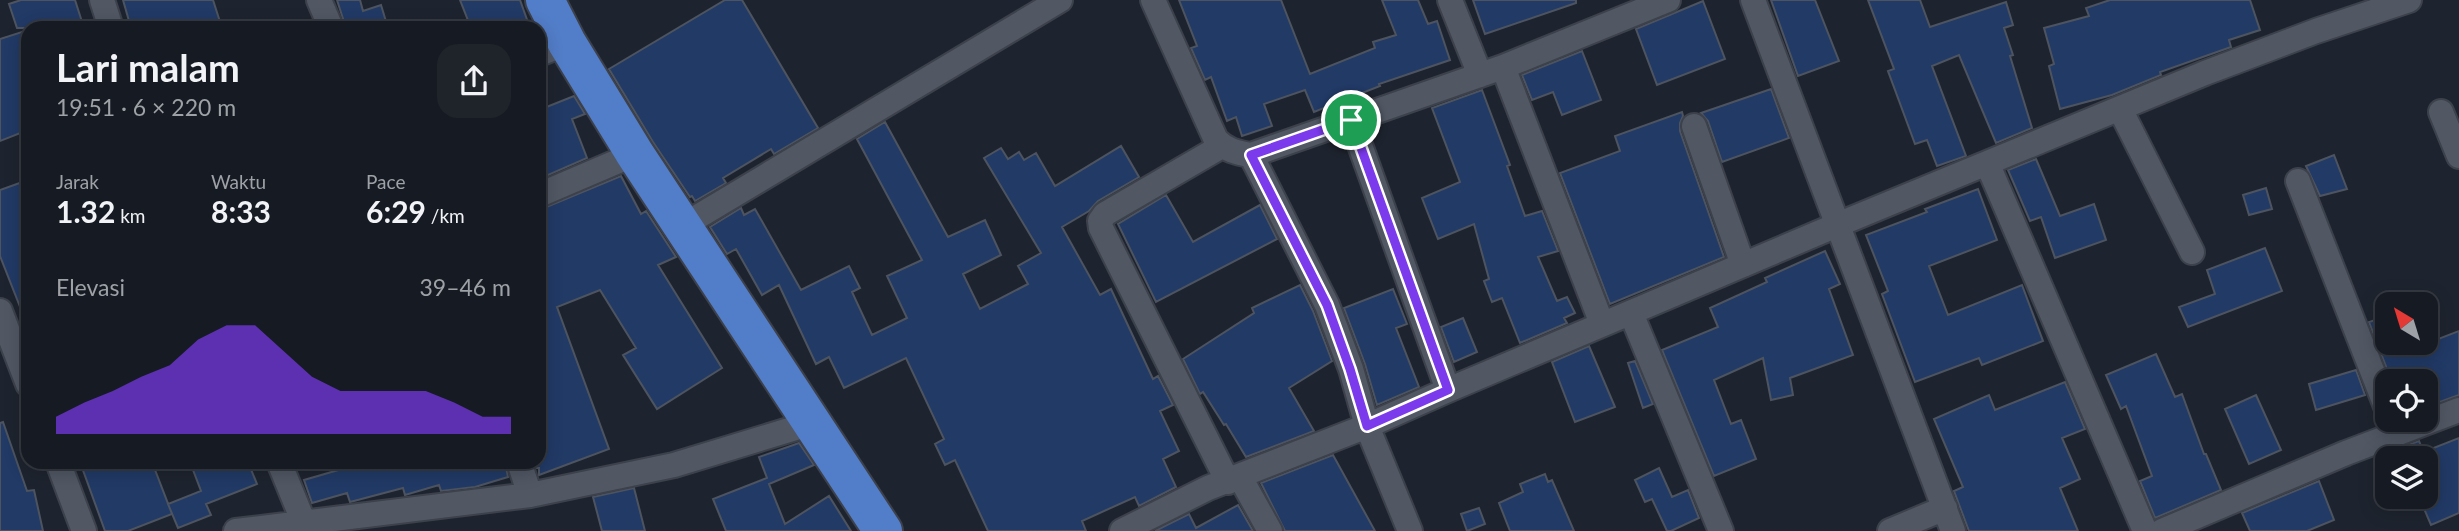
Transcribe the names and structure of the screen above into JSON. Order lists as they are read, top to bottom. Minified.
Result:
{"north":"top left","page":{"heading":["Lari malam","19:51 · 6 × 220 m"],"stats":[["Jarak","1.32 km"],["Waktu","8:33"],["Pace","6:29 /km"]],"chart":["Elevasi","39–46 m"]}}
